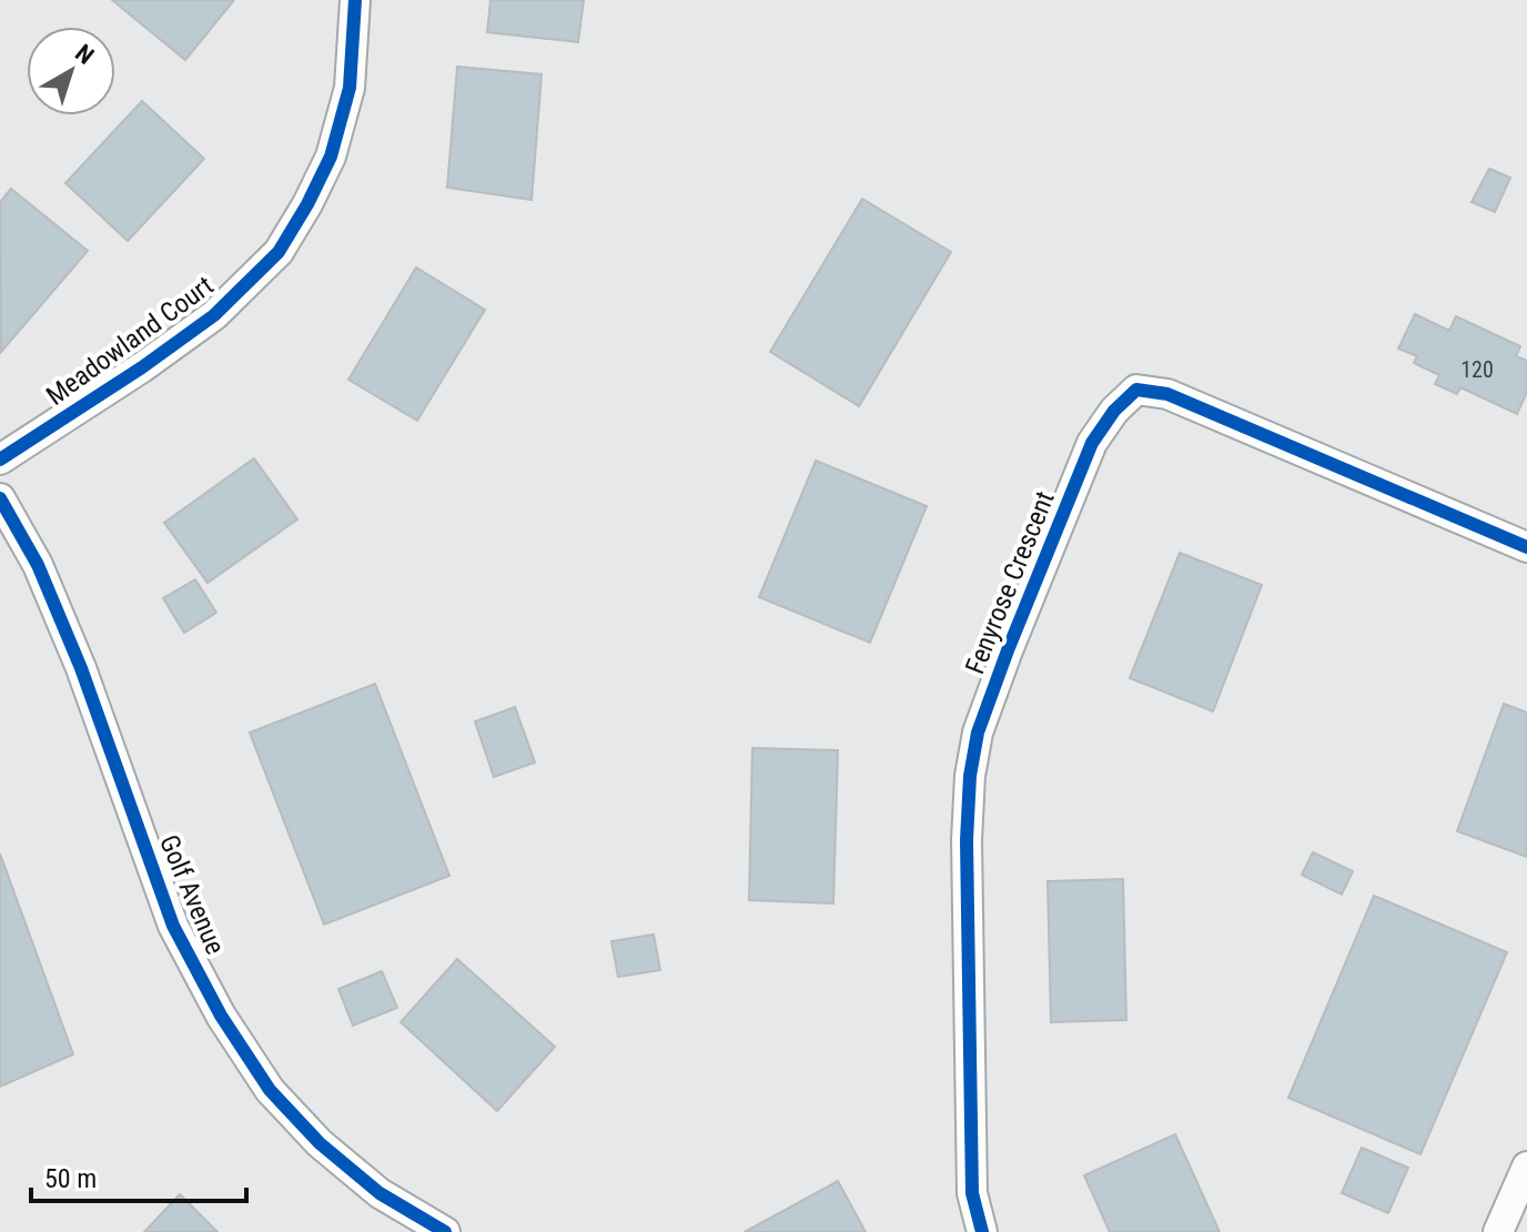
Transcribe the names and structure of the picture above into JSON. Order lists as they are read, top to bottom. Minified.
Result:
{"streets":{"street":["Meadowland Court","Fenyrose Crescent","Golf Avenue"]},"house_numbers":["120"],"scale_bar":"50 m","north":"top right"}
